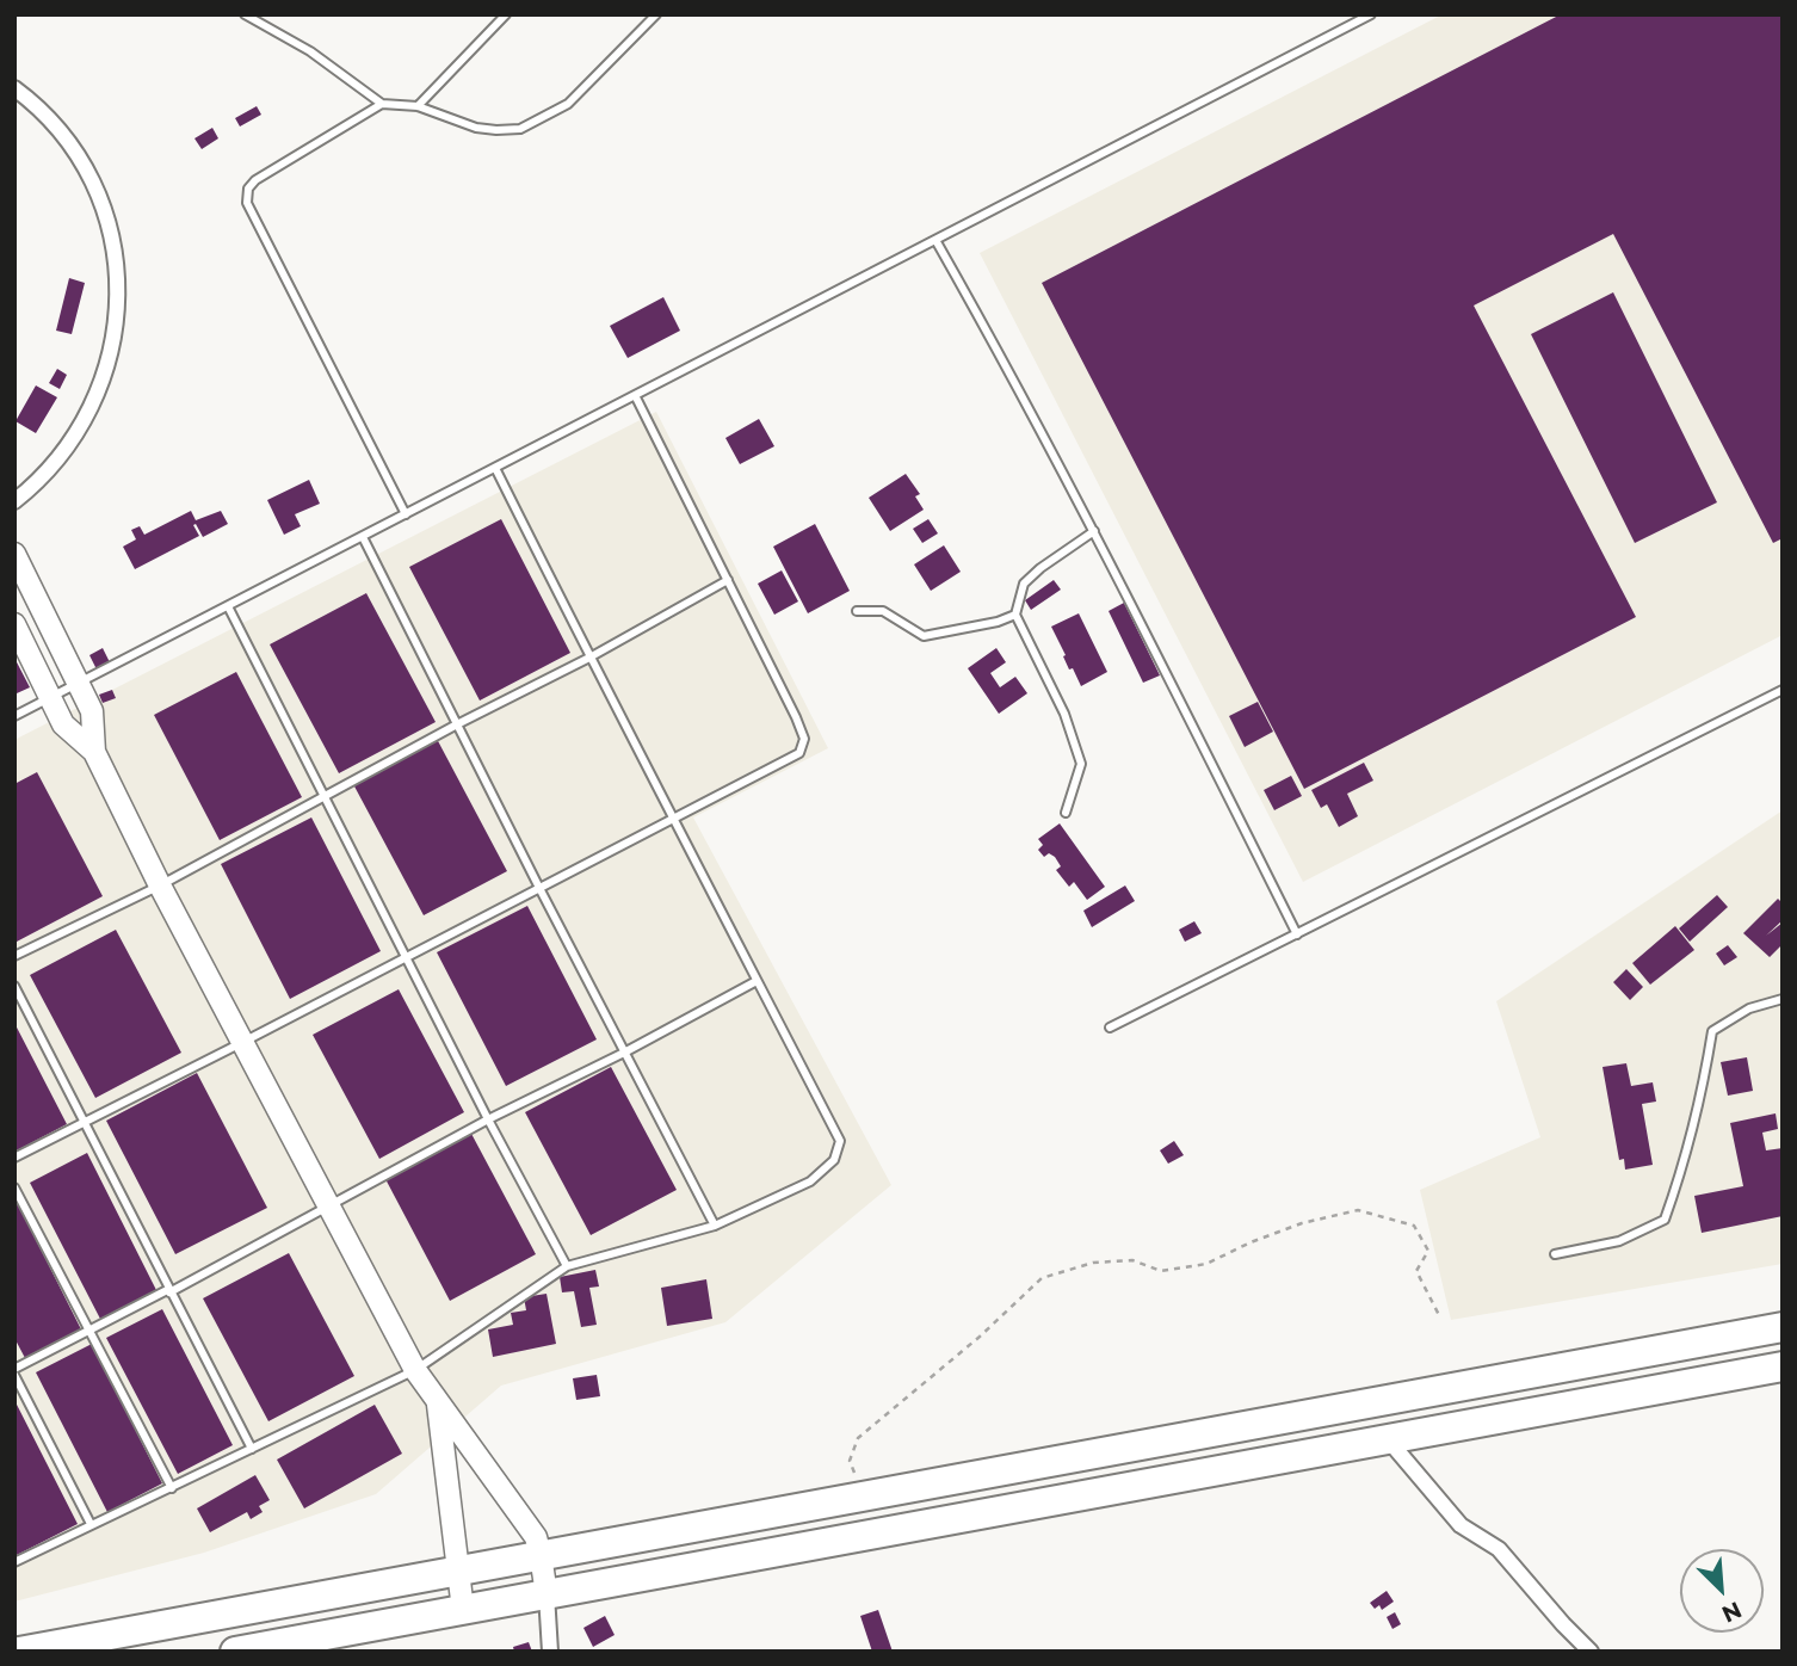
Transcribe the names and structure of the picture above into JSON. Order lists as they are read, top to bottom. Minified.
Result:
{"north":"bottom right"}
